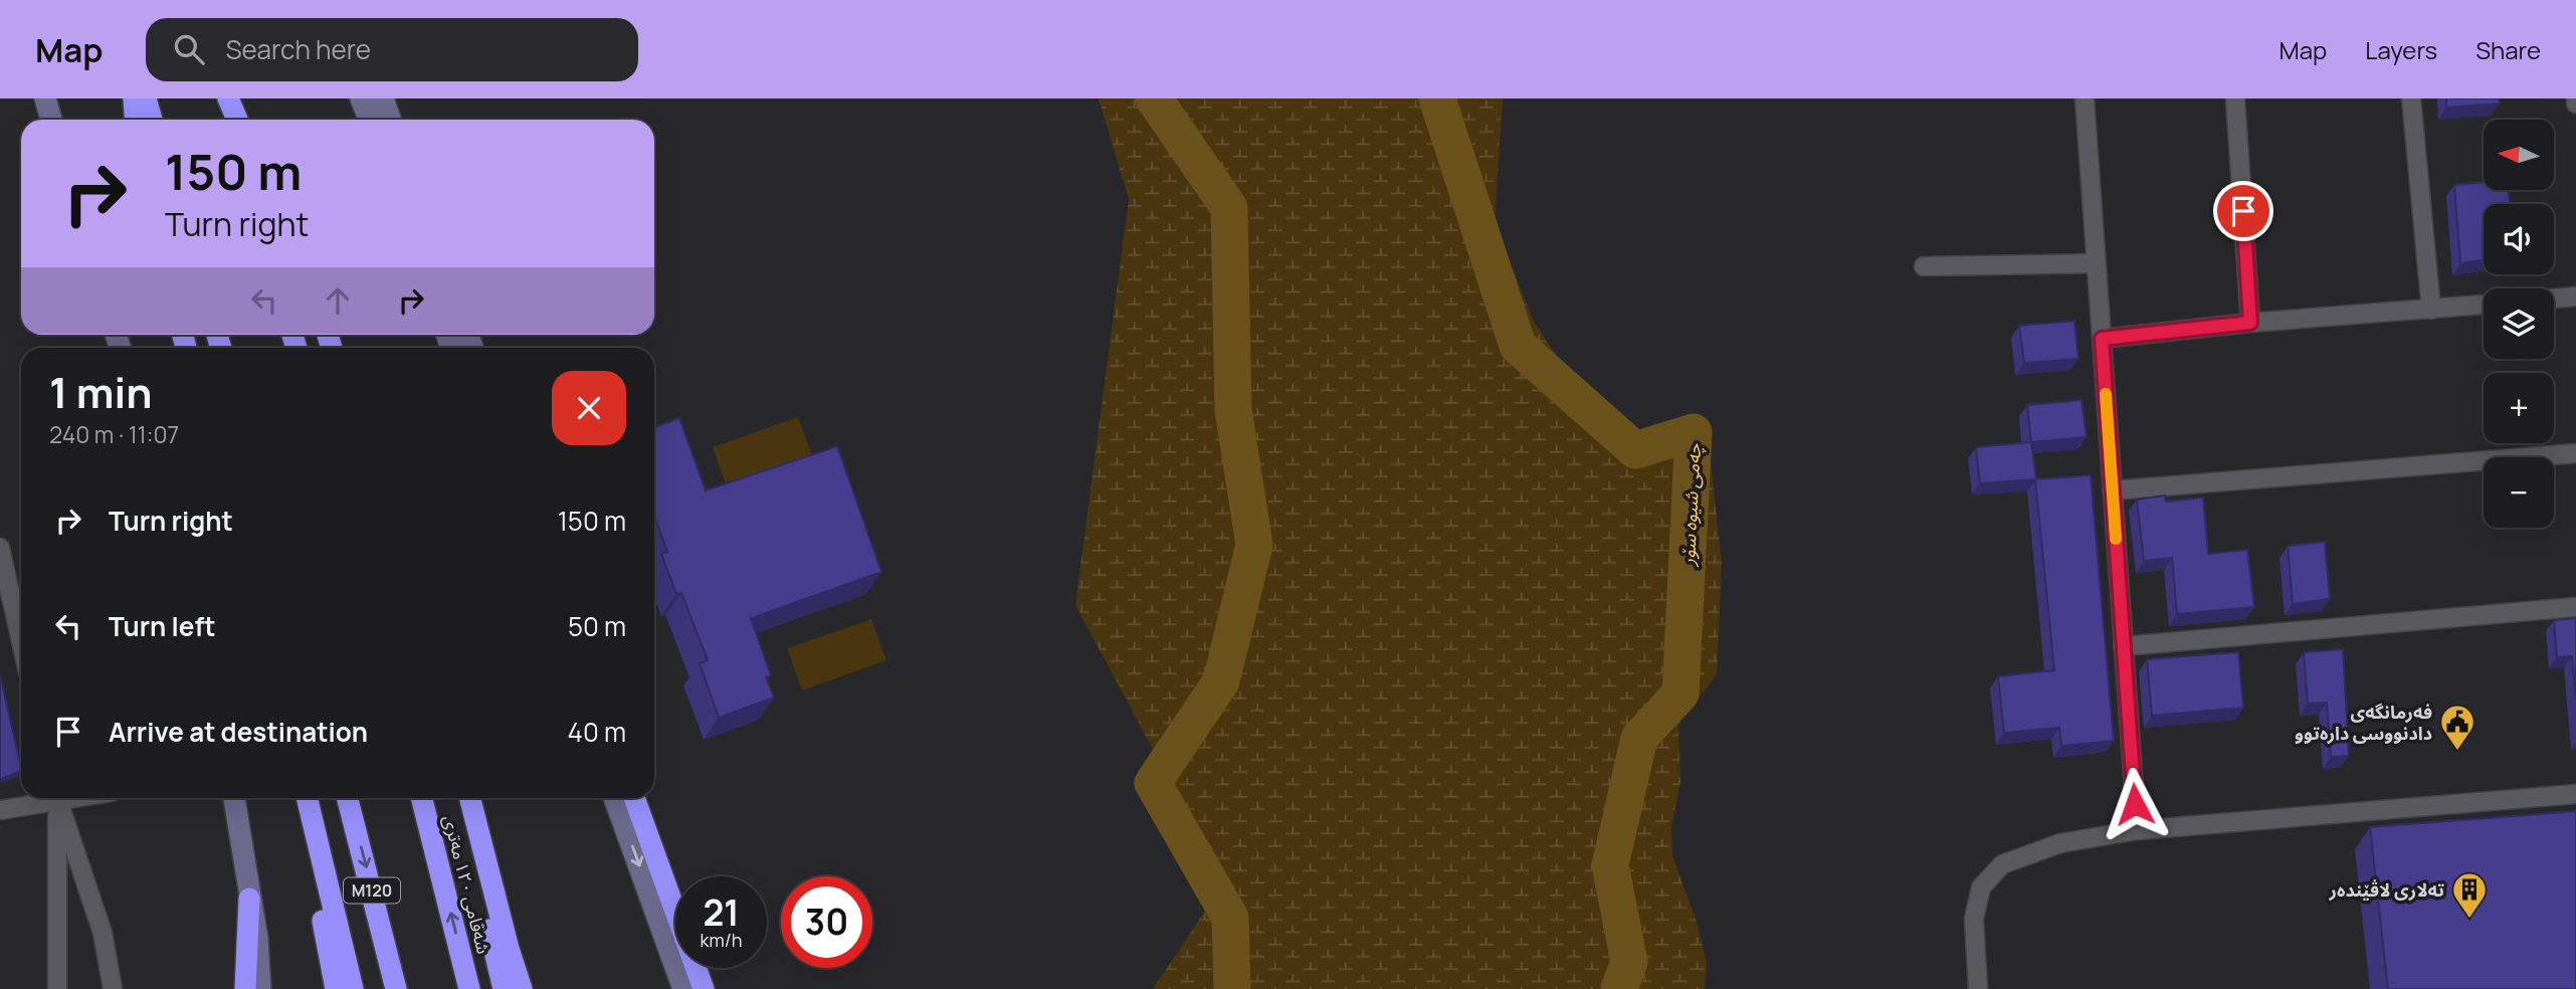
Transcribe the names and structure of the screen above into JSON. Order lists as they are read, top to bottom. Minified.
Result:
{"streets":{"highway":["شەقامی ١٢٠ مەتری","M120"]},"water":["چەمی شیوە سۆر"],"places":{"public building":["فەرمانگەی دادنووسی دارەتوو"],"building":["تەلاری لاڤێندەر"]},"north":"left","page":{"header":"Map","search":"Search here","nav":["Map","Layers","Share"],"map_buttons":["+","−"],"turn":["150 m","Turn right"],"heading":["1 min","240 m · 11:07"],"list":[{"name":"Turn right","value":"150 m"},{"name":"Turn left","value":"50 m"},{"name":"Arrive at destination","value":"40 m"}],"speed":"21 km/h","limit":"30"}}
